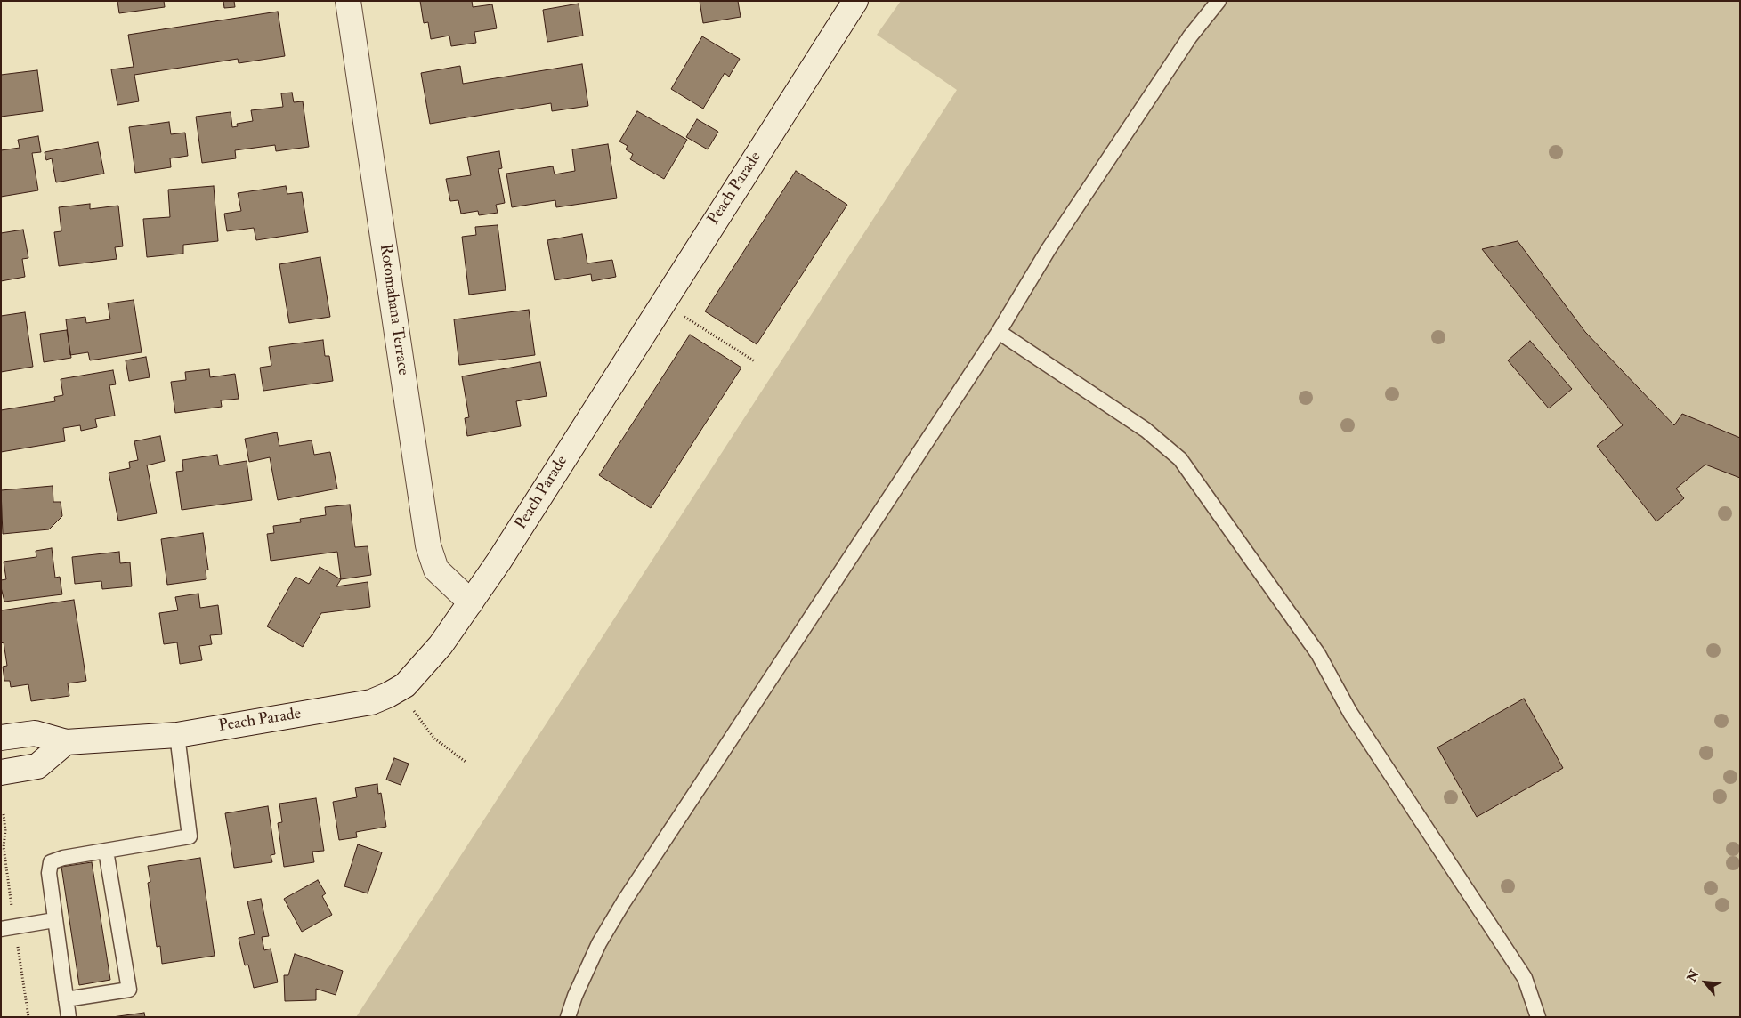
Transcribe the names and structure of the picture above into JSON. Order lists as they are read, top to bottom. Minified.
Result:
{"streets":{"main road":["Peach Parade","Rotomahana Terrace"]},"crossings":[["Peach Parade","Rotomahana Terrace"]],"north":"top left"}
